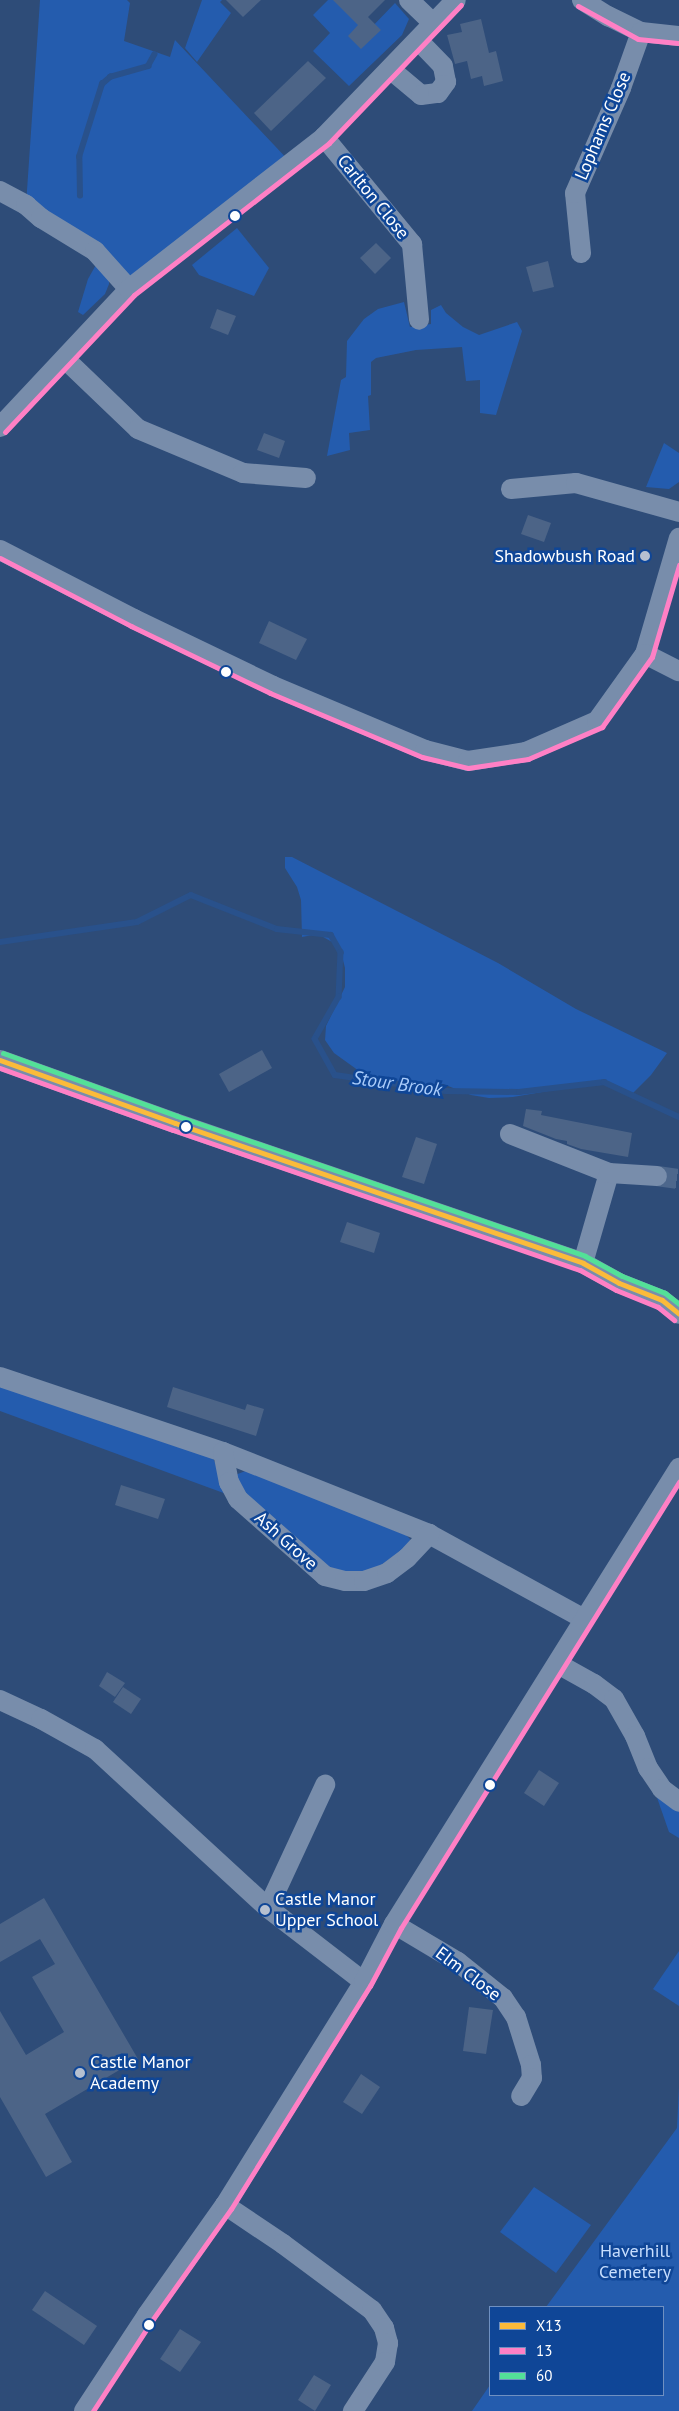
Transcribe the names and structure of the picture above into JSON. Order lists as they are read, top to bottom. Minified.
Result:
{"streets":{"street":["Lophams Close","Carlton Close","Ash Grove","Elm Close"]},"water":["Stour Brook"],"parks":["Haverhill Cemetery"],"places":["Shadowbush Road","Castle Manor Upper School","Castle Manor Academy"],"lines":["transit line 13","transit line 60","transit line X13"],"legend":["X13","13","60"]}
